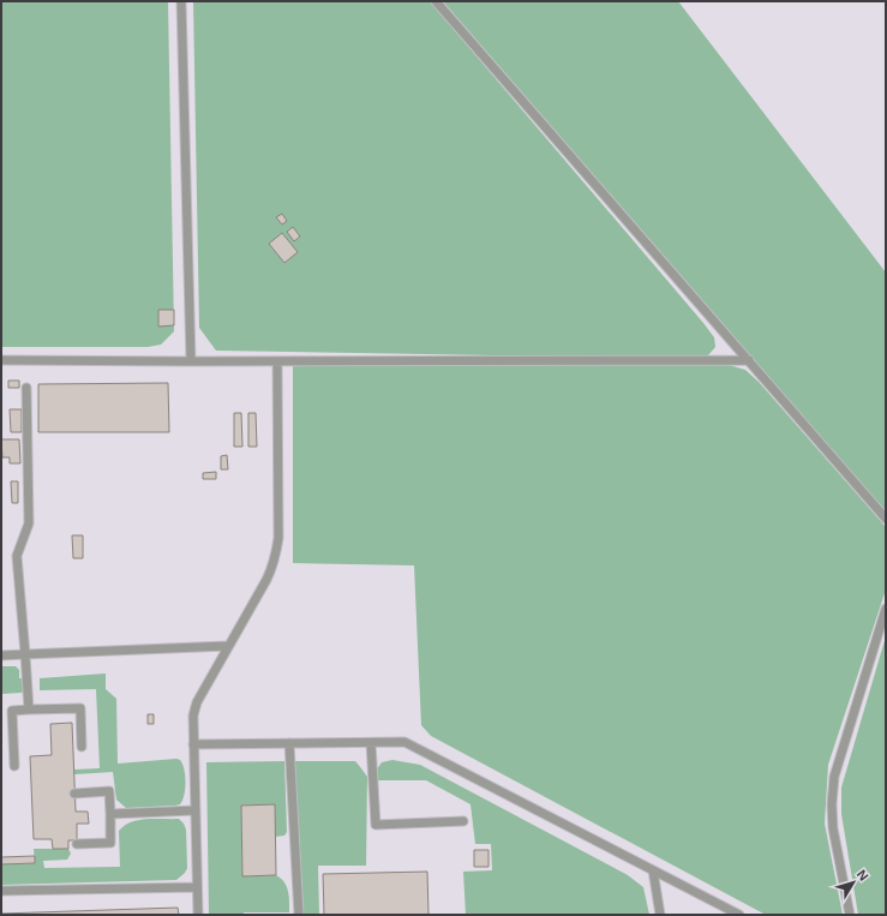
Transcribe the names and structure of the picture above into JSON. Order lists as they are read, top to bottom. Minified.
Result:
{"north":"top right"}
